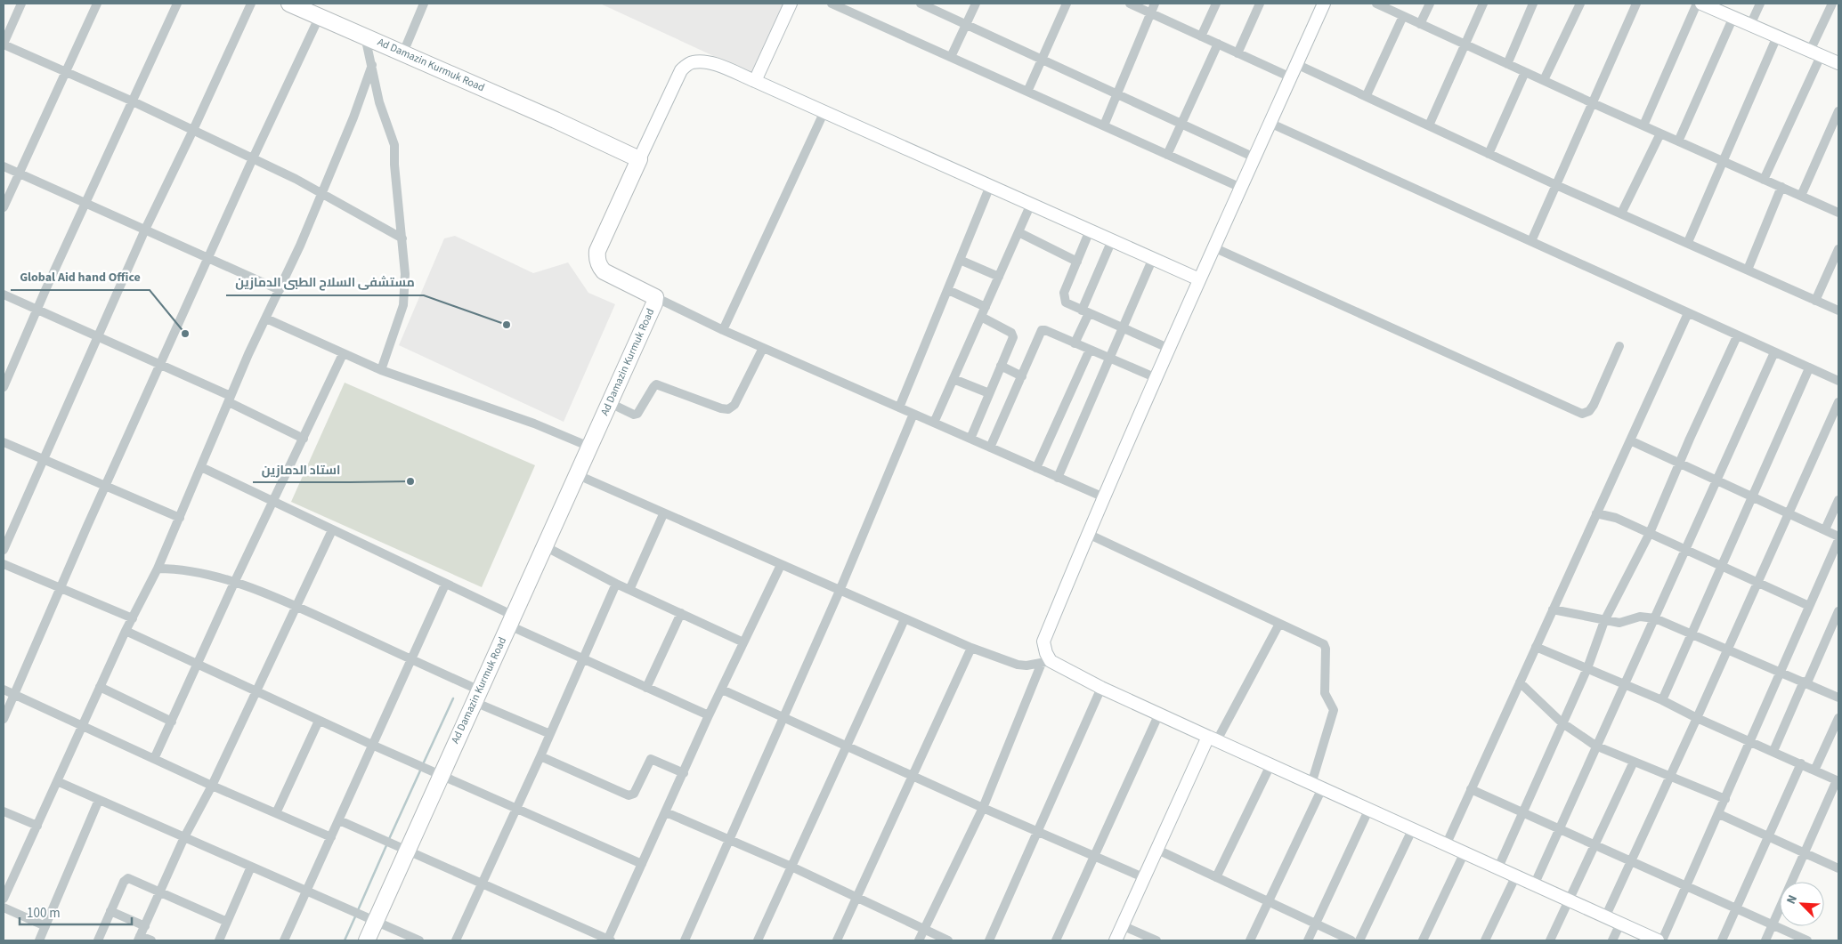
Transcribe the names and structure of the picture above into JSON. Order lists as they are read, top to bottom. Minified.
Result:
{"streets":{"highway":["Ad Damazin Kurmuk Road"]},"places":["مستشفى السلاح الطبى الدمازين","Global Aid hand Office","استاد الدمازين"],"scale_bar":"100 m","north":"top left"}
